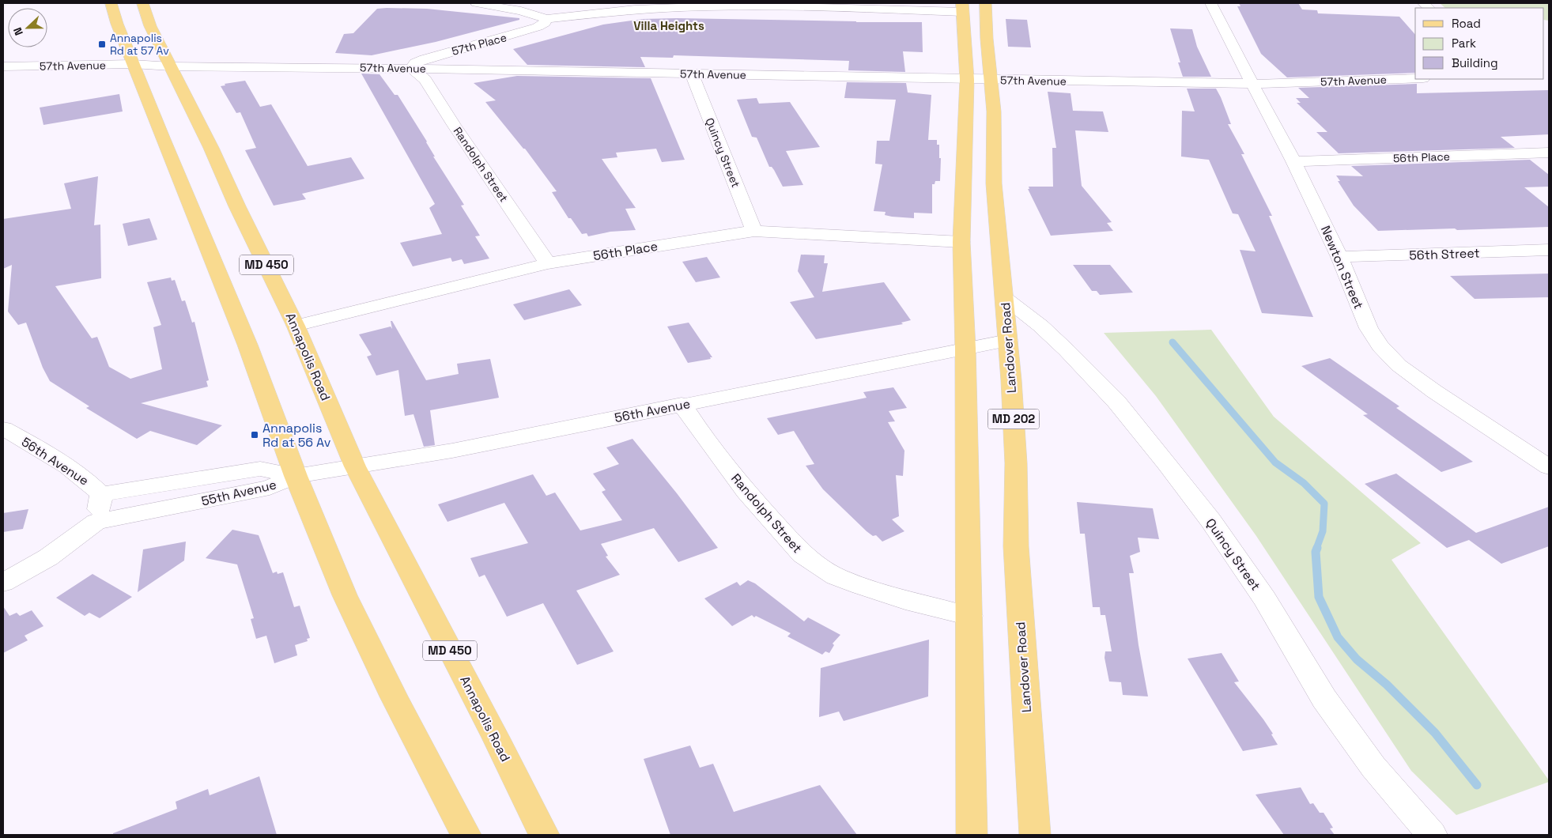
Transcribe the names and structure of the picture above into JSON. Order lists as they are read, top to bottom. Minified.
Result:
{"streets":{"main road":["MD 450","Landover Road","Annapolis Road","MD 202"],"street":["57th Place","57th Avenue","Quincy Street","56th Place","Randolph Street","56th Street","Newton Street","56th Avenue","55th Avenue"]},"crossings":[["57th Place","57th Avenue"],["57th Place","Randolph Street"],["57th Avenue","Quincy Street"],["57th Avenue","Randolph Street"],["57th Avenue","Newton Street"],["57th Avenue","Landover Road"],["57th Avenue","Annapolis Road"],["Quincy Street","56th Place"],["Quincy Street","Landover Road"],["56th Place","Randolph Street"],["56th Place","Newton Street"],["56th Place","Annapolis Road"],["Randolph Street","56th Avenue"],["56th Street","Newton Street"],["Landover Road","56th Avenue"],["Annapolis Road","56th Avenue"],["56th Avenue","55th Avenue"]],"districts":["Villa Heights"],"places":{"transit":["Annapolis Rd at 57 Av","Annapolis Rd at 56 Av"]},"legend":["Road","Park","Building"],"north":"left"}
